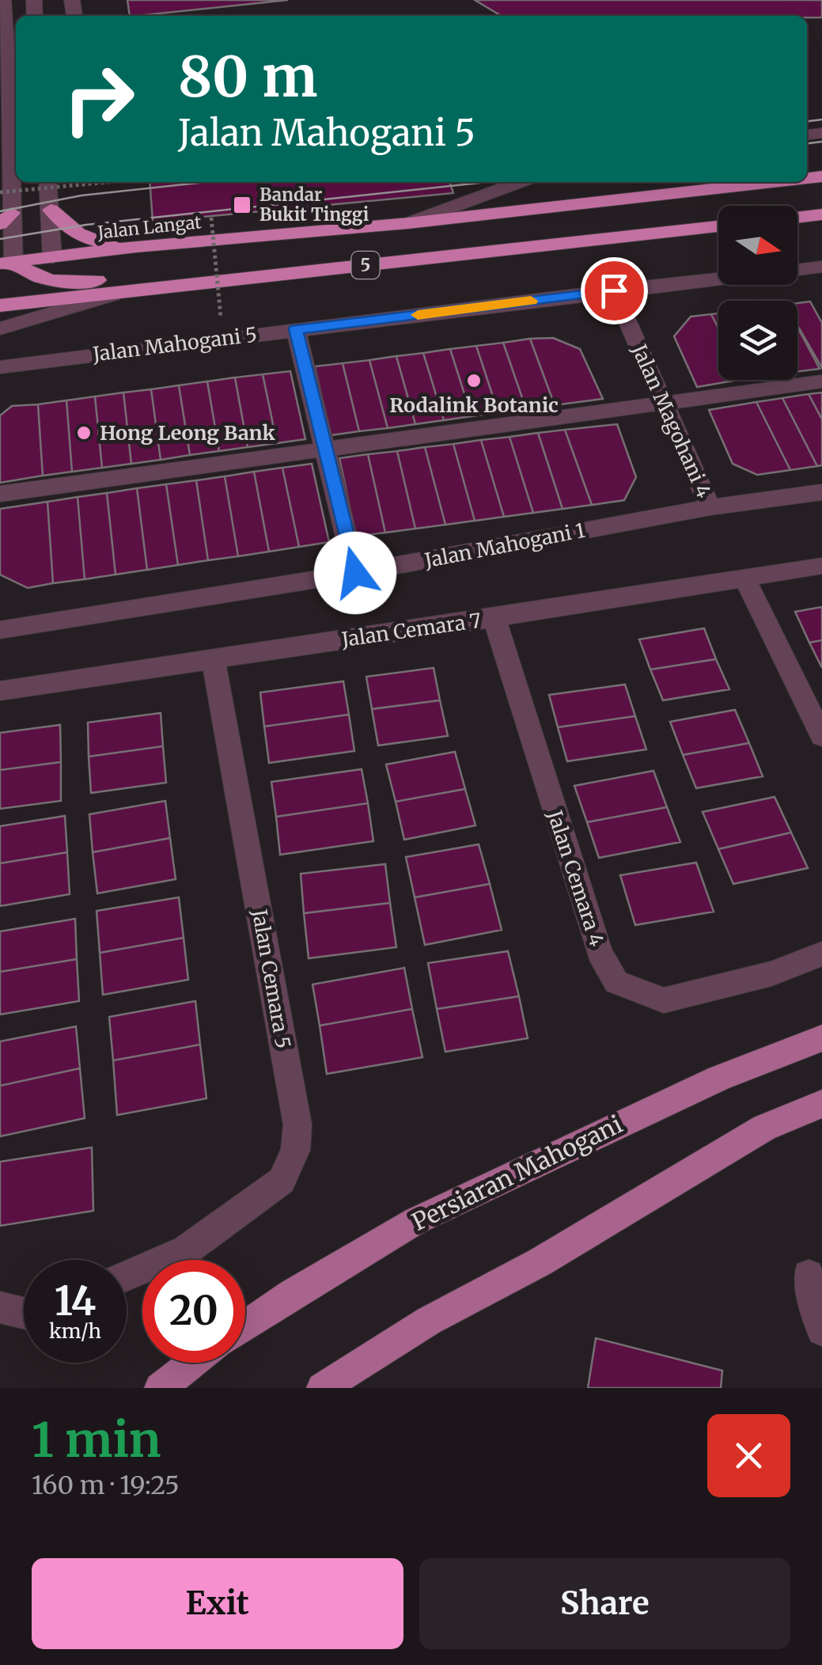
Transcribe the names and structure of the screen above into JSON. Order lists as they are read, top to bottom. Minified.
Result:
{"streets":{"highway":["Jalan Langat","5"],"main road":["Persiaran Mahogani"],"street":["Jalan Mahogani 5","Jalan Magohani 4","Jalan Mahogani 1","Jalan Cemara 7","Jalan Cemara 4","Jalan Cemara 5"]},"crossings":[["Jalan Mahogani 5","Jalan Magohani 4"],["Jalan Magohani 4","Jalan Mahogani 1"],["Jalan Cemara 7","Jalan Cemara 4"],["Jalan Cemara 7","Jalan Cemara 5"]],"places":{"transit":["Bandar Bukit Tinggi"],"other":["Rodalink Botanic","Hong Leong Bank"]},"north":"right","page":{"turn":["80 m","Jalan Mahogani 5"],"speed":"14 km/h","limit":"20","heading":["1 min","160 m · 19:25"],"buttons":["Exit","Share"]}}
